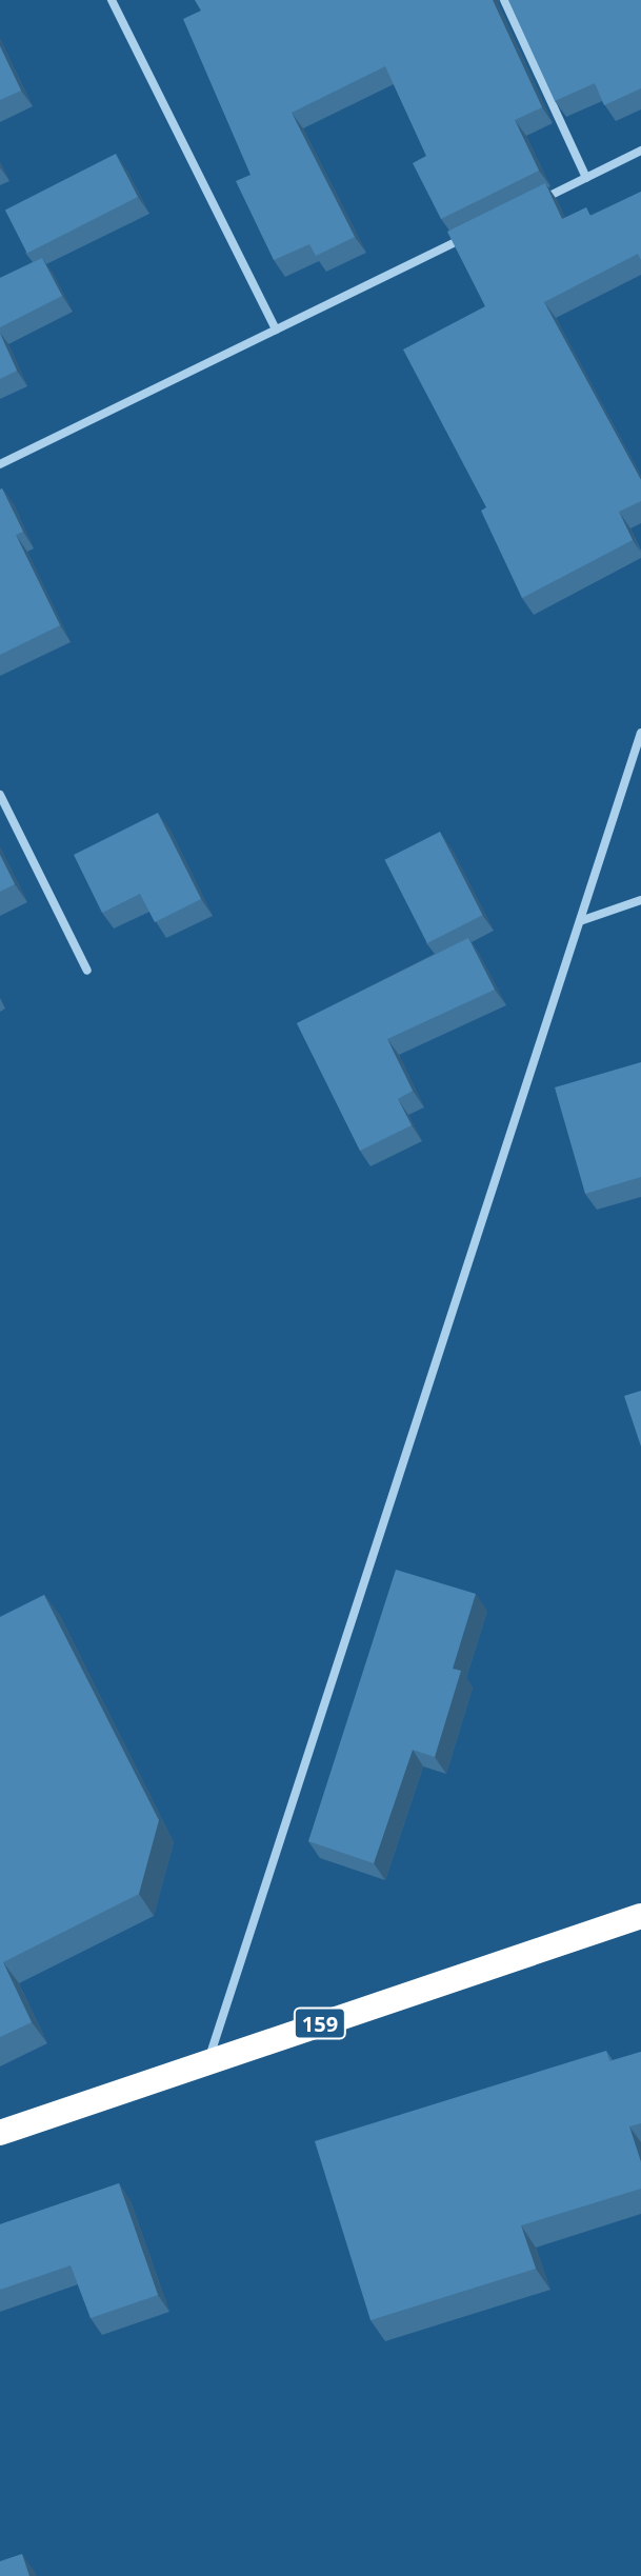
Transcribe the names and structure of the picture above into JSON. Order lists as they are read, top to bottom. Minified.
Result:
{"streets":{"highway":["159"]}}
